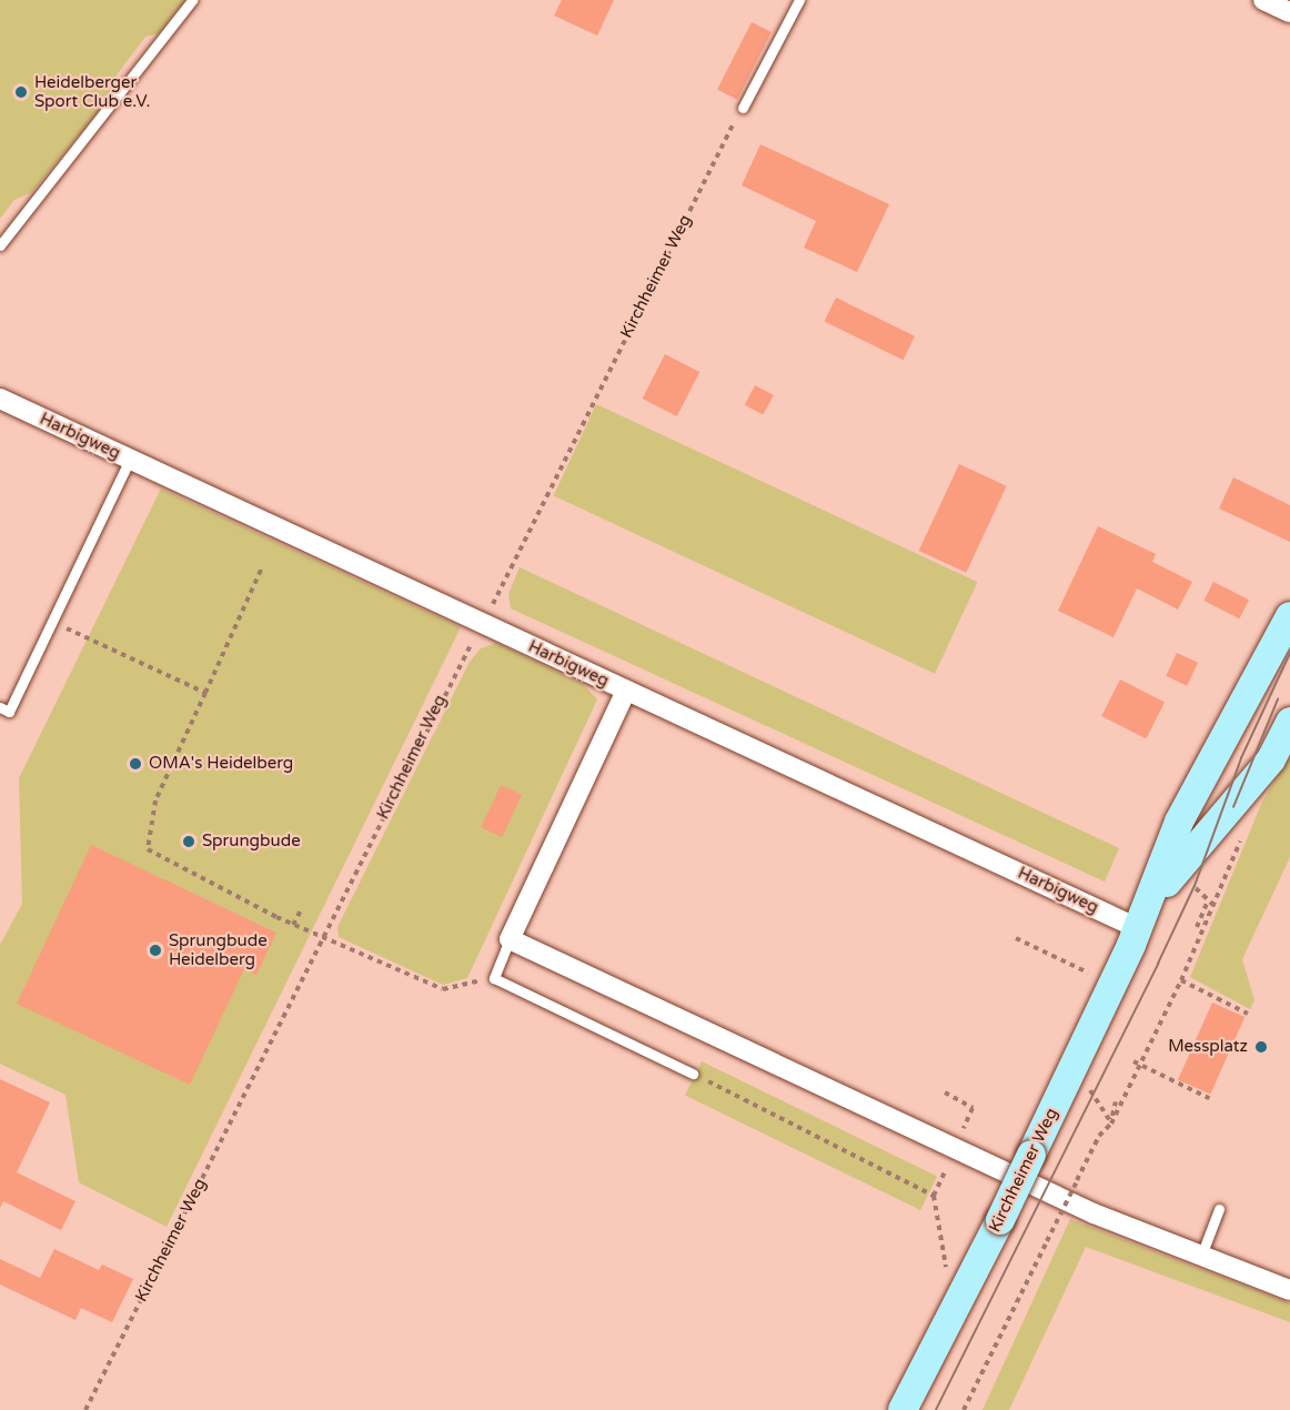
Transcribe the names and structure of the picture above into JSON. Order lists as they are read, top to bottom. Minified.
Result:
{"streets":{"street":["Kirchheimer Weg","Harbigweg"]},"crossings":[["Kirchheimer Weg","Harbigweg"]],"places":["Heidelberger Sport Club e.V.","OMA's Heidelberg","Sprungbude","Sprungbude Heidelberg","Messplatz"]}
